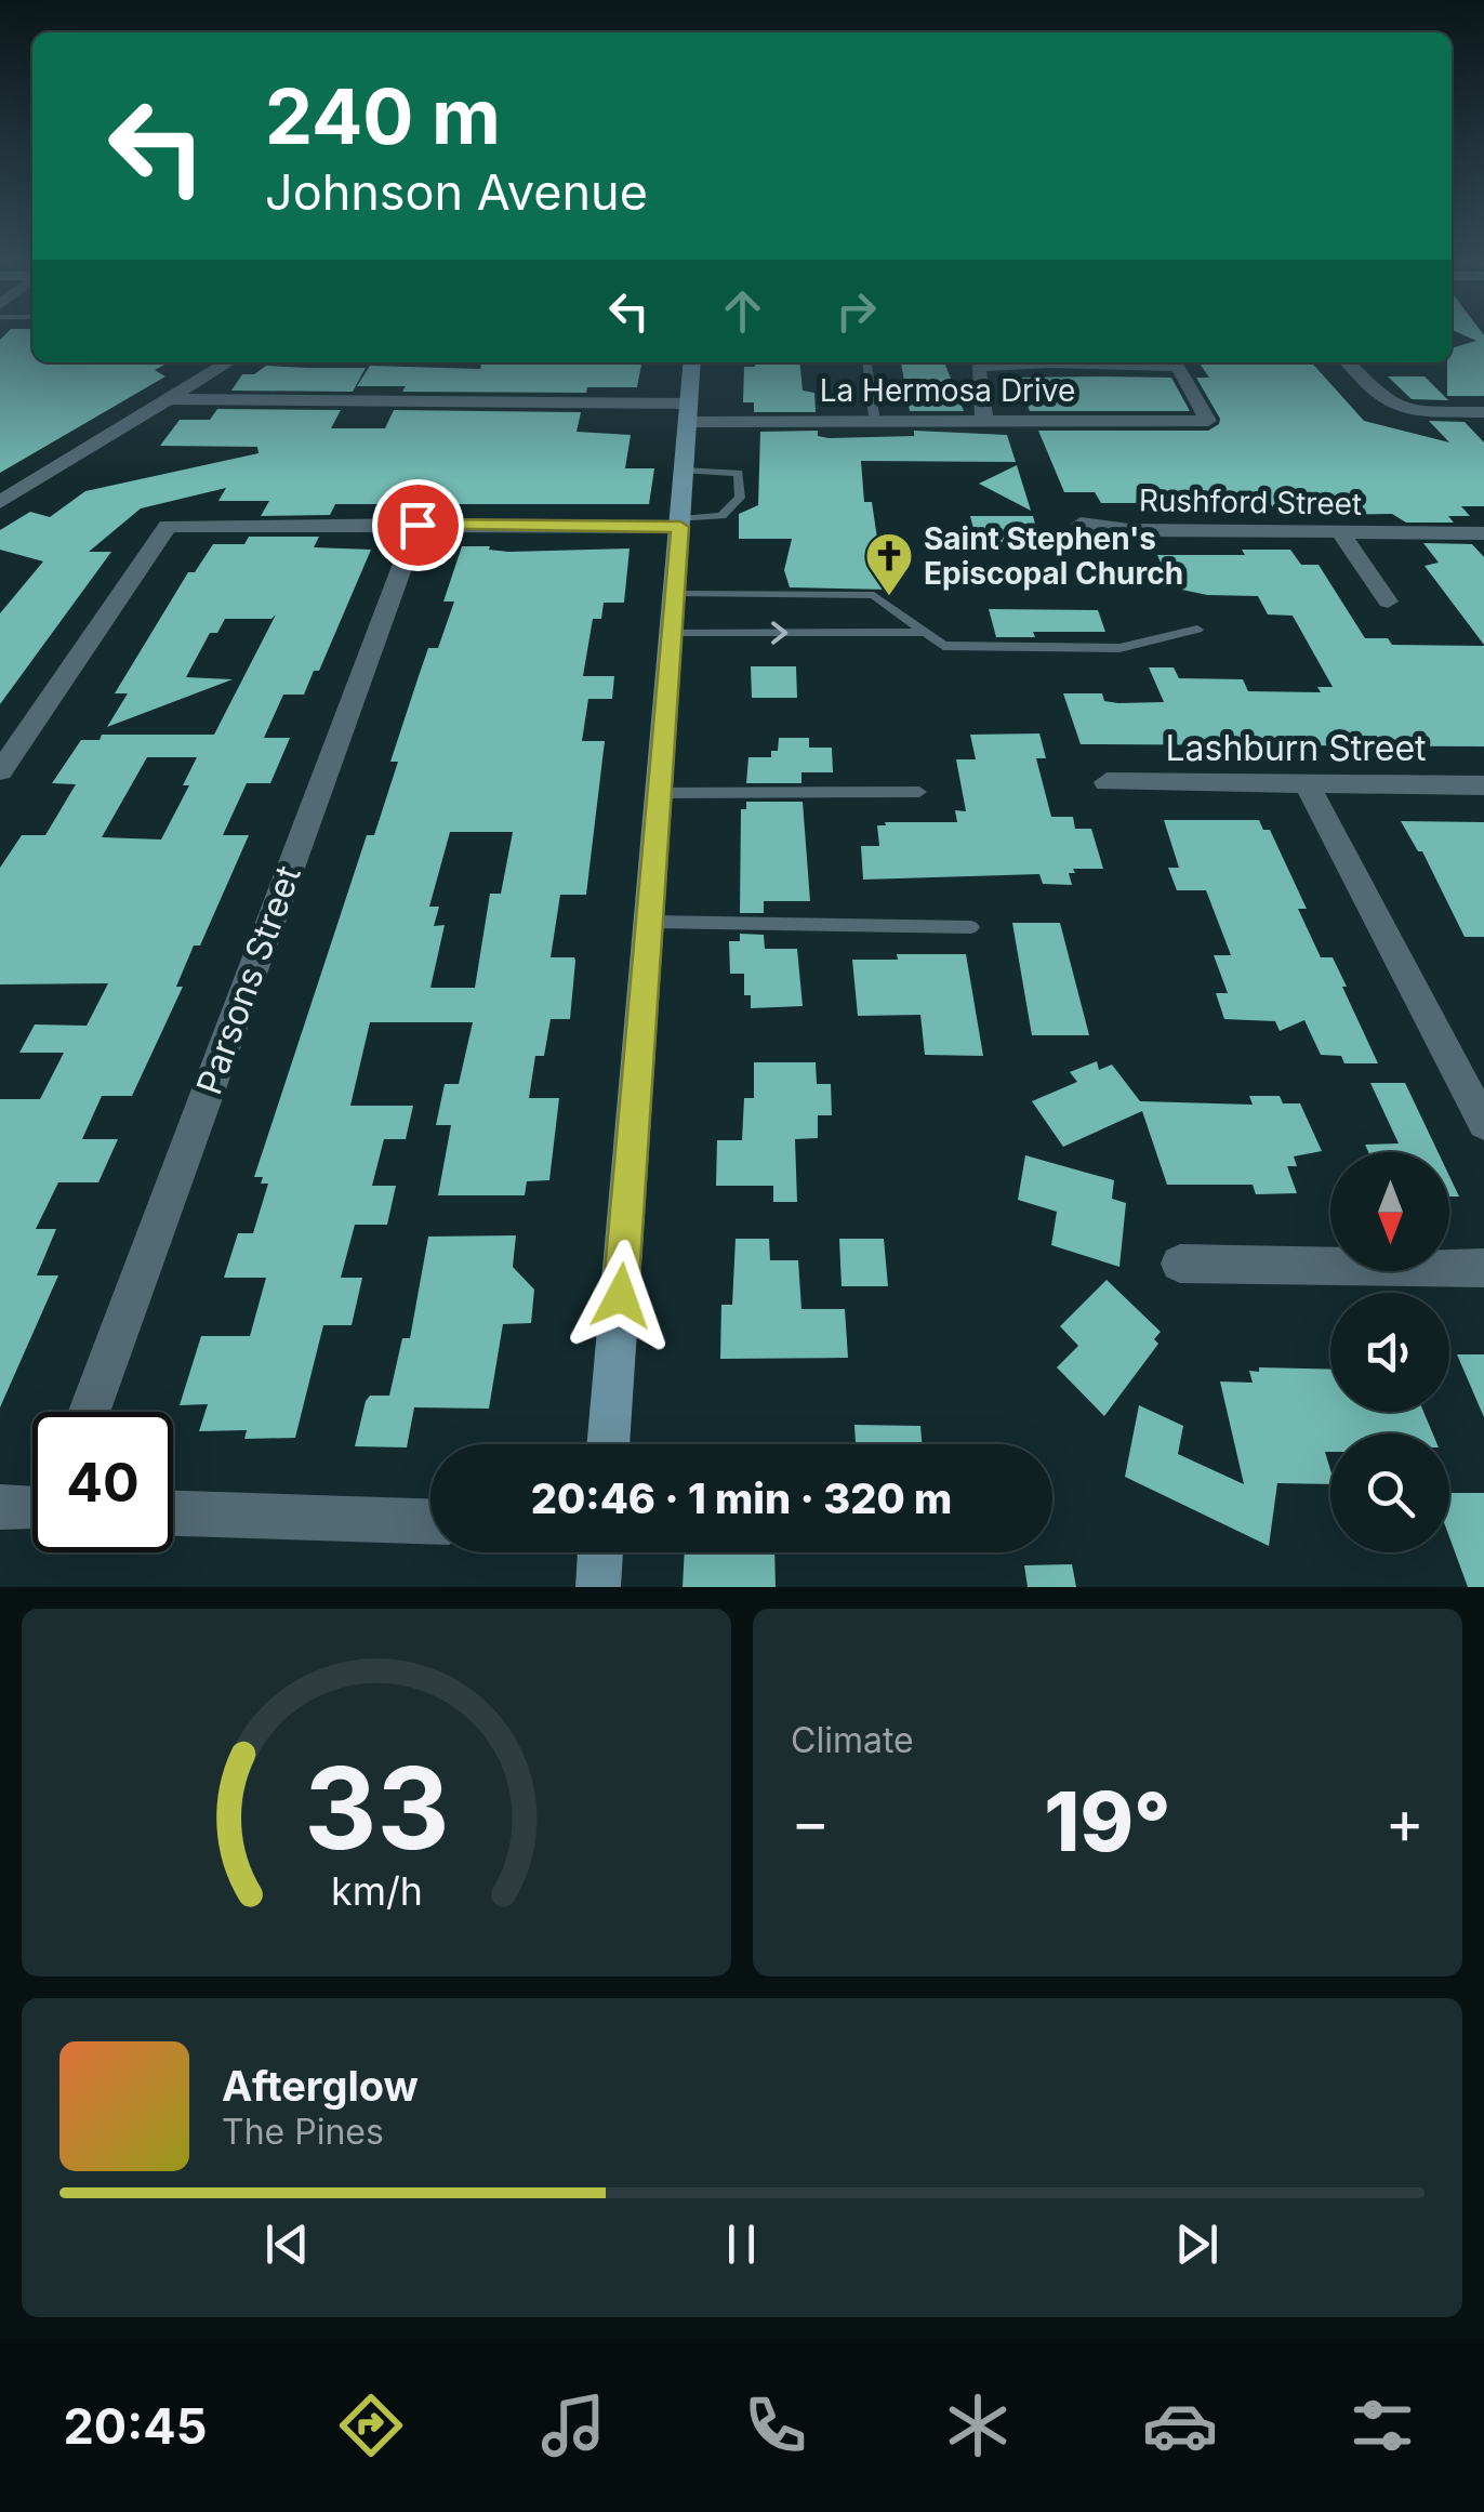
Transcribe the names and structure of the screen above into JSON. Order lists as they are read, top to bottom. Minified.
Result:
{"streets":{"street":["La Hermosa Drive","Rushford Street","Lashburn Street","Parsons Street"]},"places":{"church":["Saint Stephen's Episcopal Church"]},"north":"bottom","page":{"turn":["240 m","Johnson Avenue"],"limit":"40","trip":"20:46 · 1 min · 320 m","tile":"Climate","heat":["−","19°","+"],"song":["Afterglow","The Pines"],"tabs":"20:45","gauge":["33","km/h"]}}
